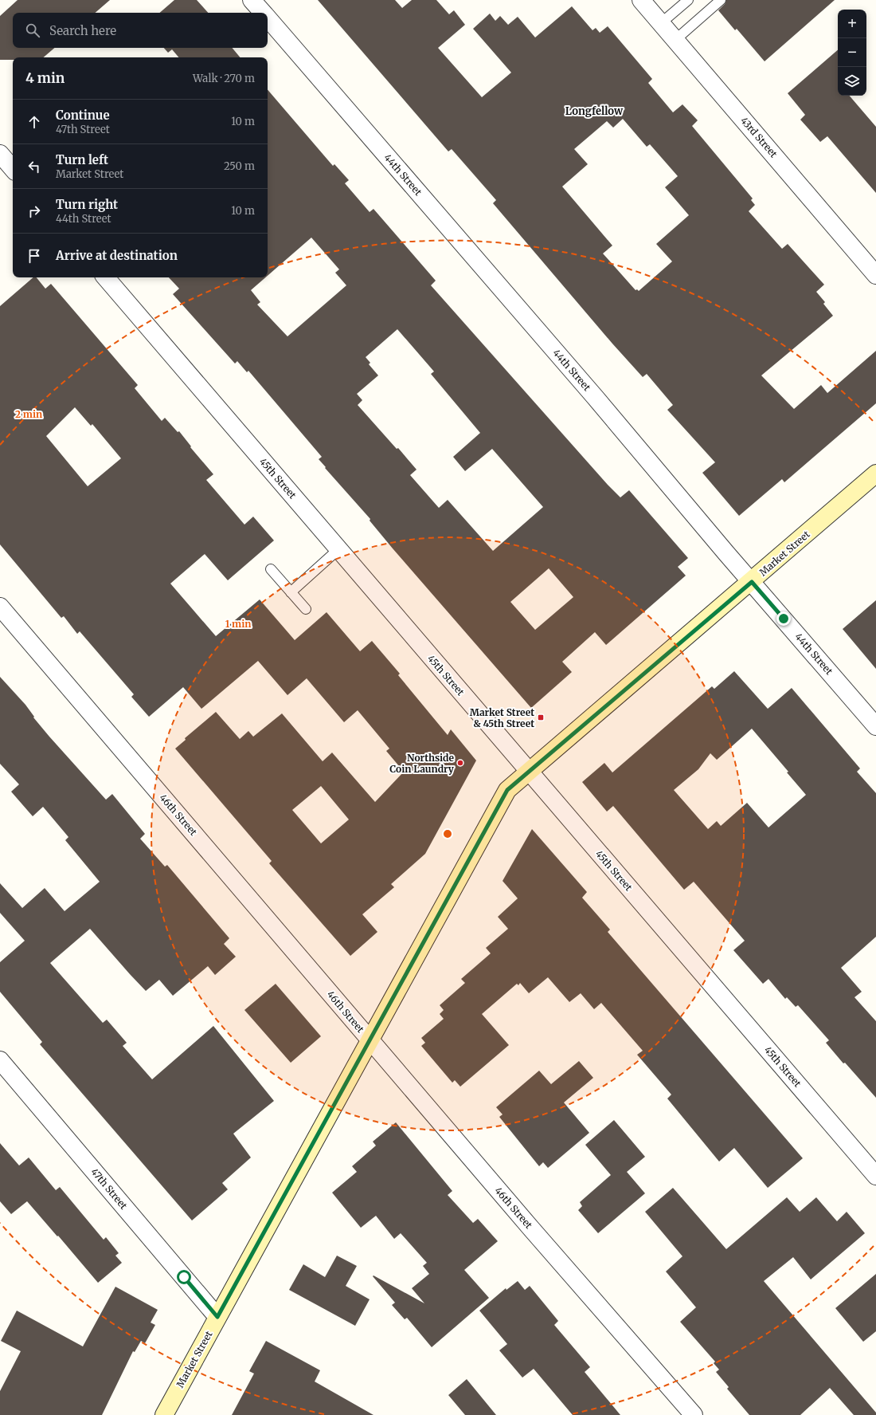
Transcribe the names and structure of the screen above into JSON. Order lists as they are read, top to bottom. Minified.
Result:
{"streets":{"street":["43rd Street","44th Street","45th Street","Market Street","46th Street","47th Street"]},"crossings":[["44th Street","Market Street"],["45th Street","Market Street"],["Market Street","46th Street"],["Market Street","47th Street"]],"districts":["Longfellow"],"places":{"transit":["Market Street & 45th Street"],"other":["Northside Coin Laundry"]},"page":{"map_buttons":["+","−"],"search":"Search here","heading":["4 min","Walk · 270 m"],"list":[["Continue","47th Street","10 m"],["Turn left","Market Street","250 m"],["Turn right","44th Street","10 m"],"Arrive at destination"]},"rings":["2 min","1 min"]}
